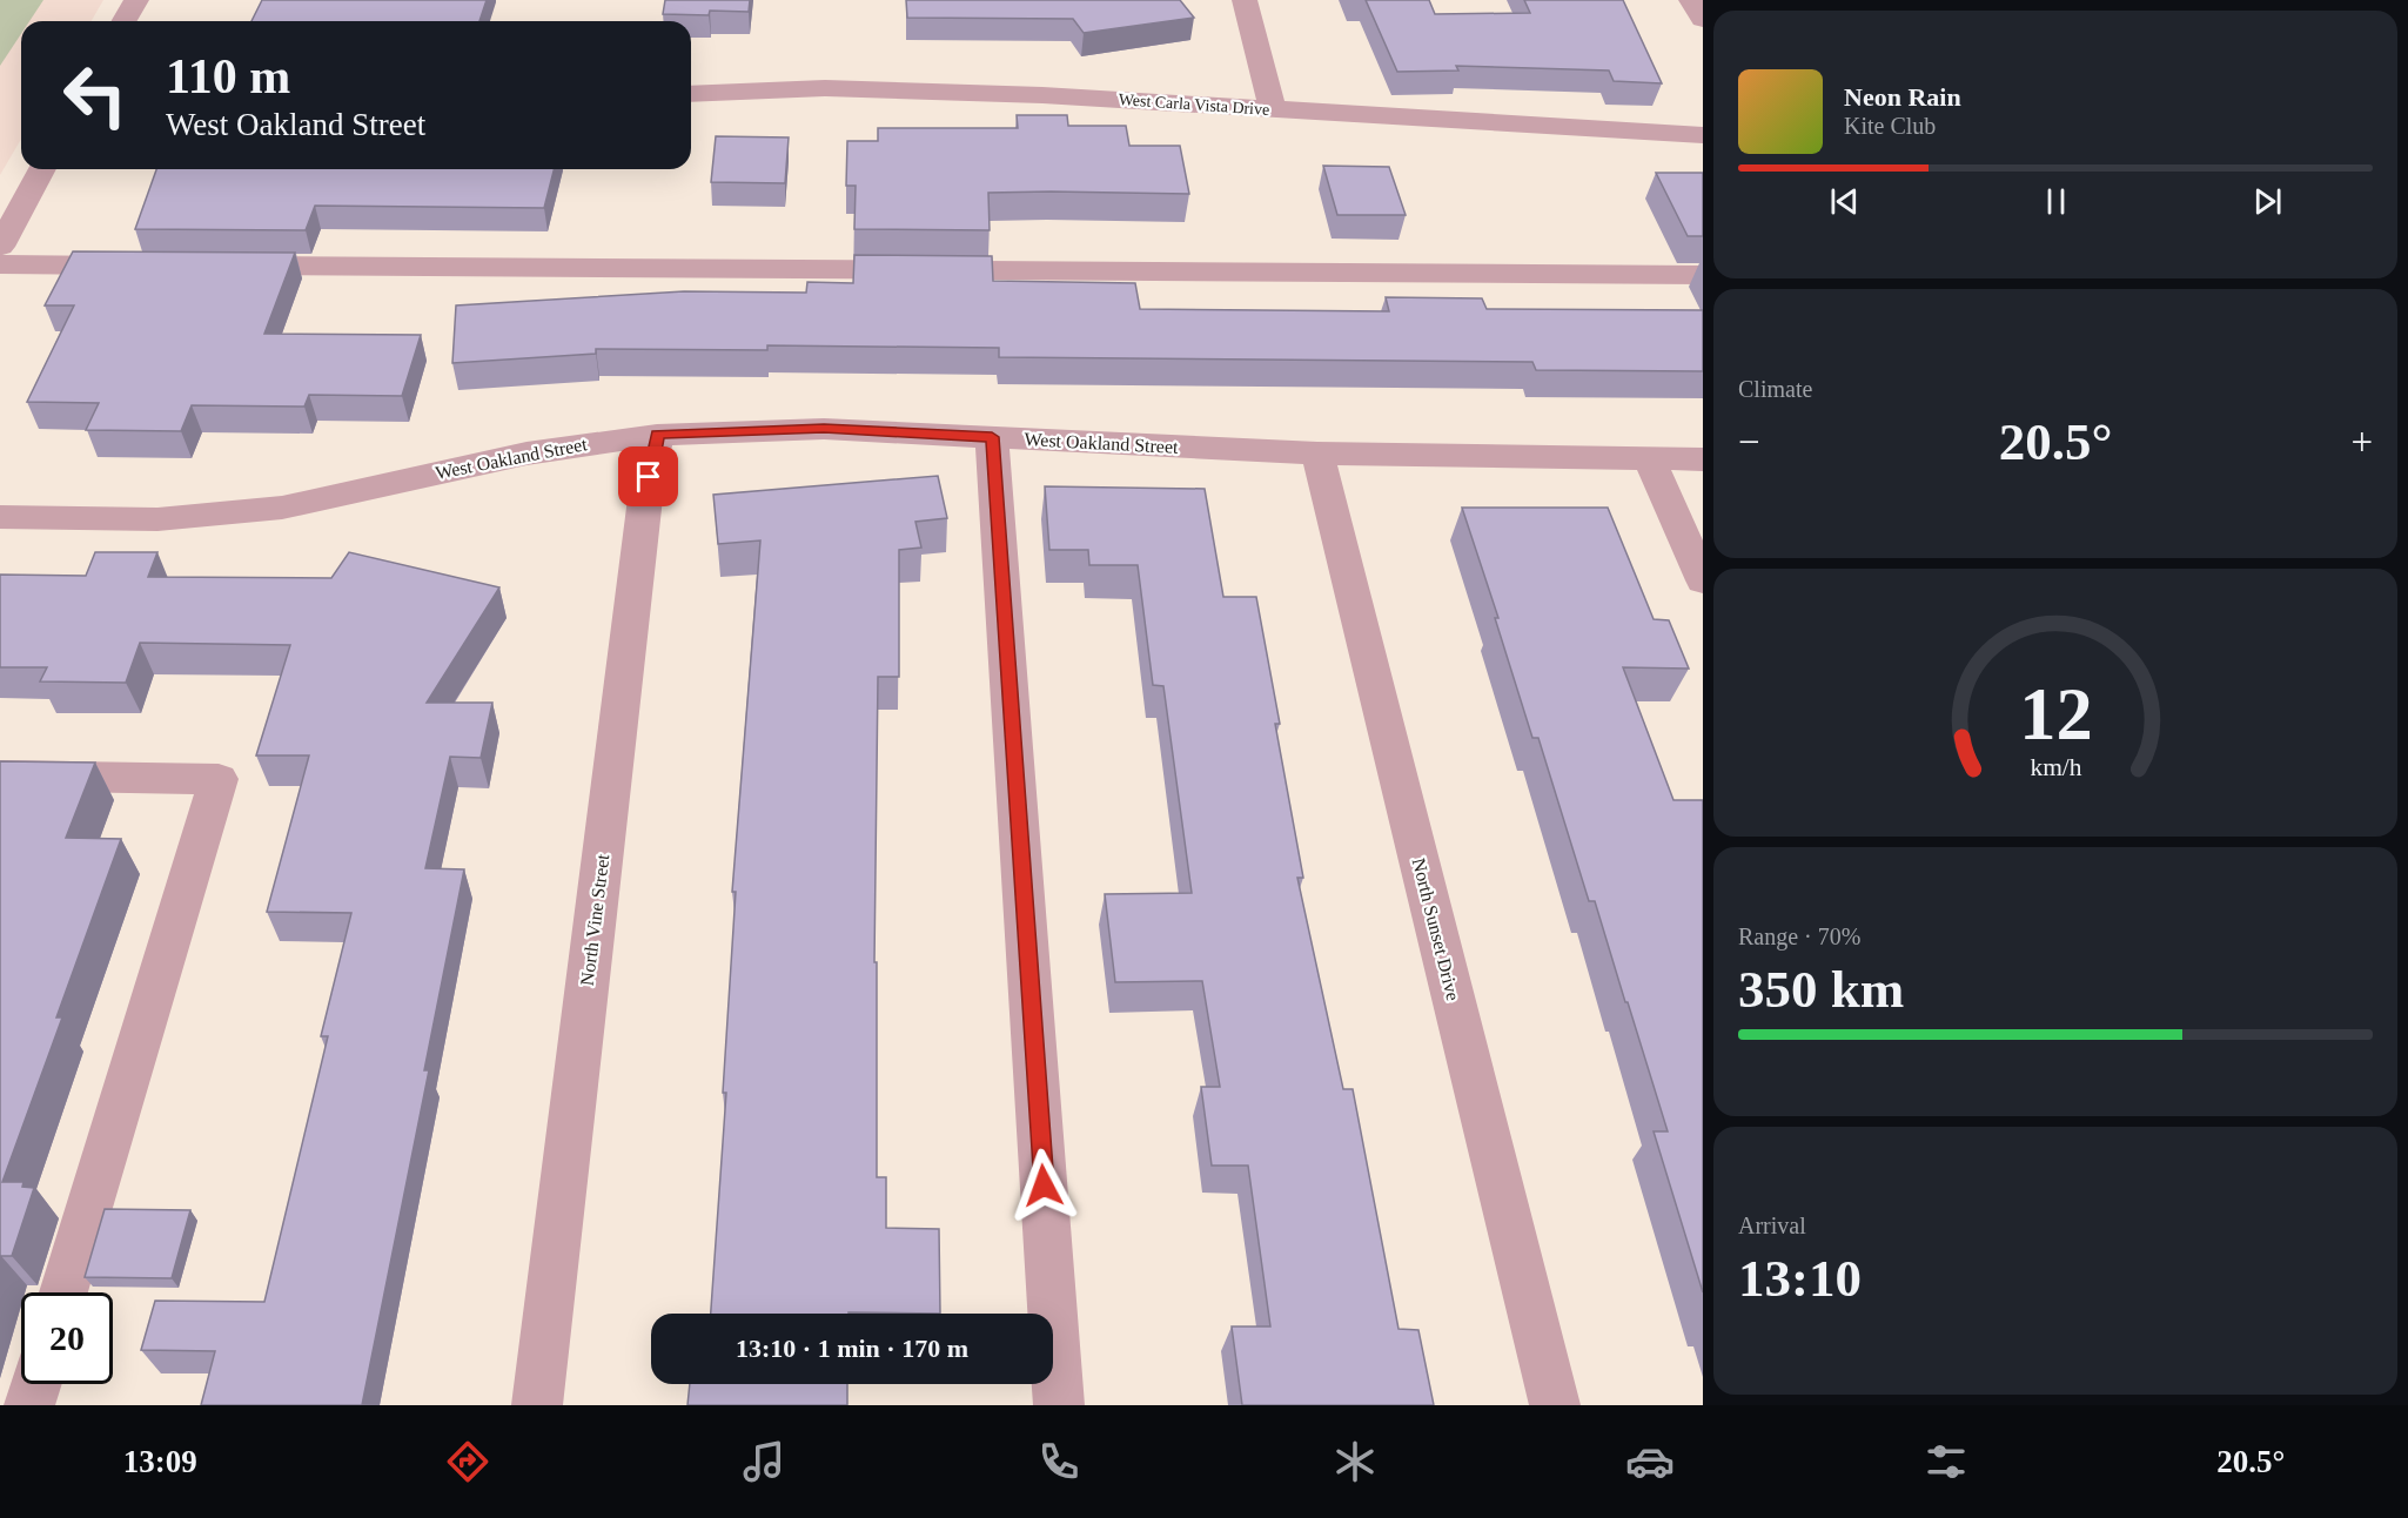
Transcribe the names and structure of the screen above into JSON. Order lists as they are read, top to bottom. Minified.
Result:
{"streets":{"street":["West Carla Vista Drive","West Oakland Street","North Vine Street","North Sunset Drive"]},"crossings":[["West Oakland Street","North Vine Street"],["West Oakland Street","North Sunset Drive"]],"page":{"turn":["110 m","West Oakland Street"],"song":["Neon Rain","Kite Club"],"tile":["Climate",["Range · 70%","350 km"],["Arrival","13:10"]],"heat":["−","20.5°","+"],"limit":"20","trip":"13:10 · 1 min · 170 m","tabs":["13:09","20.5°"],"gauge":["12","km/h"]}}
